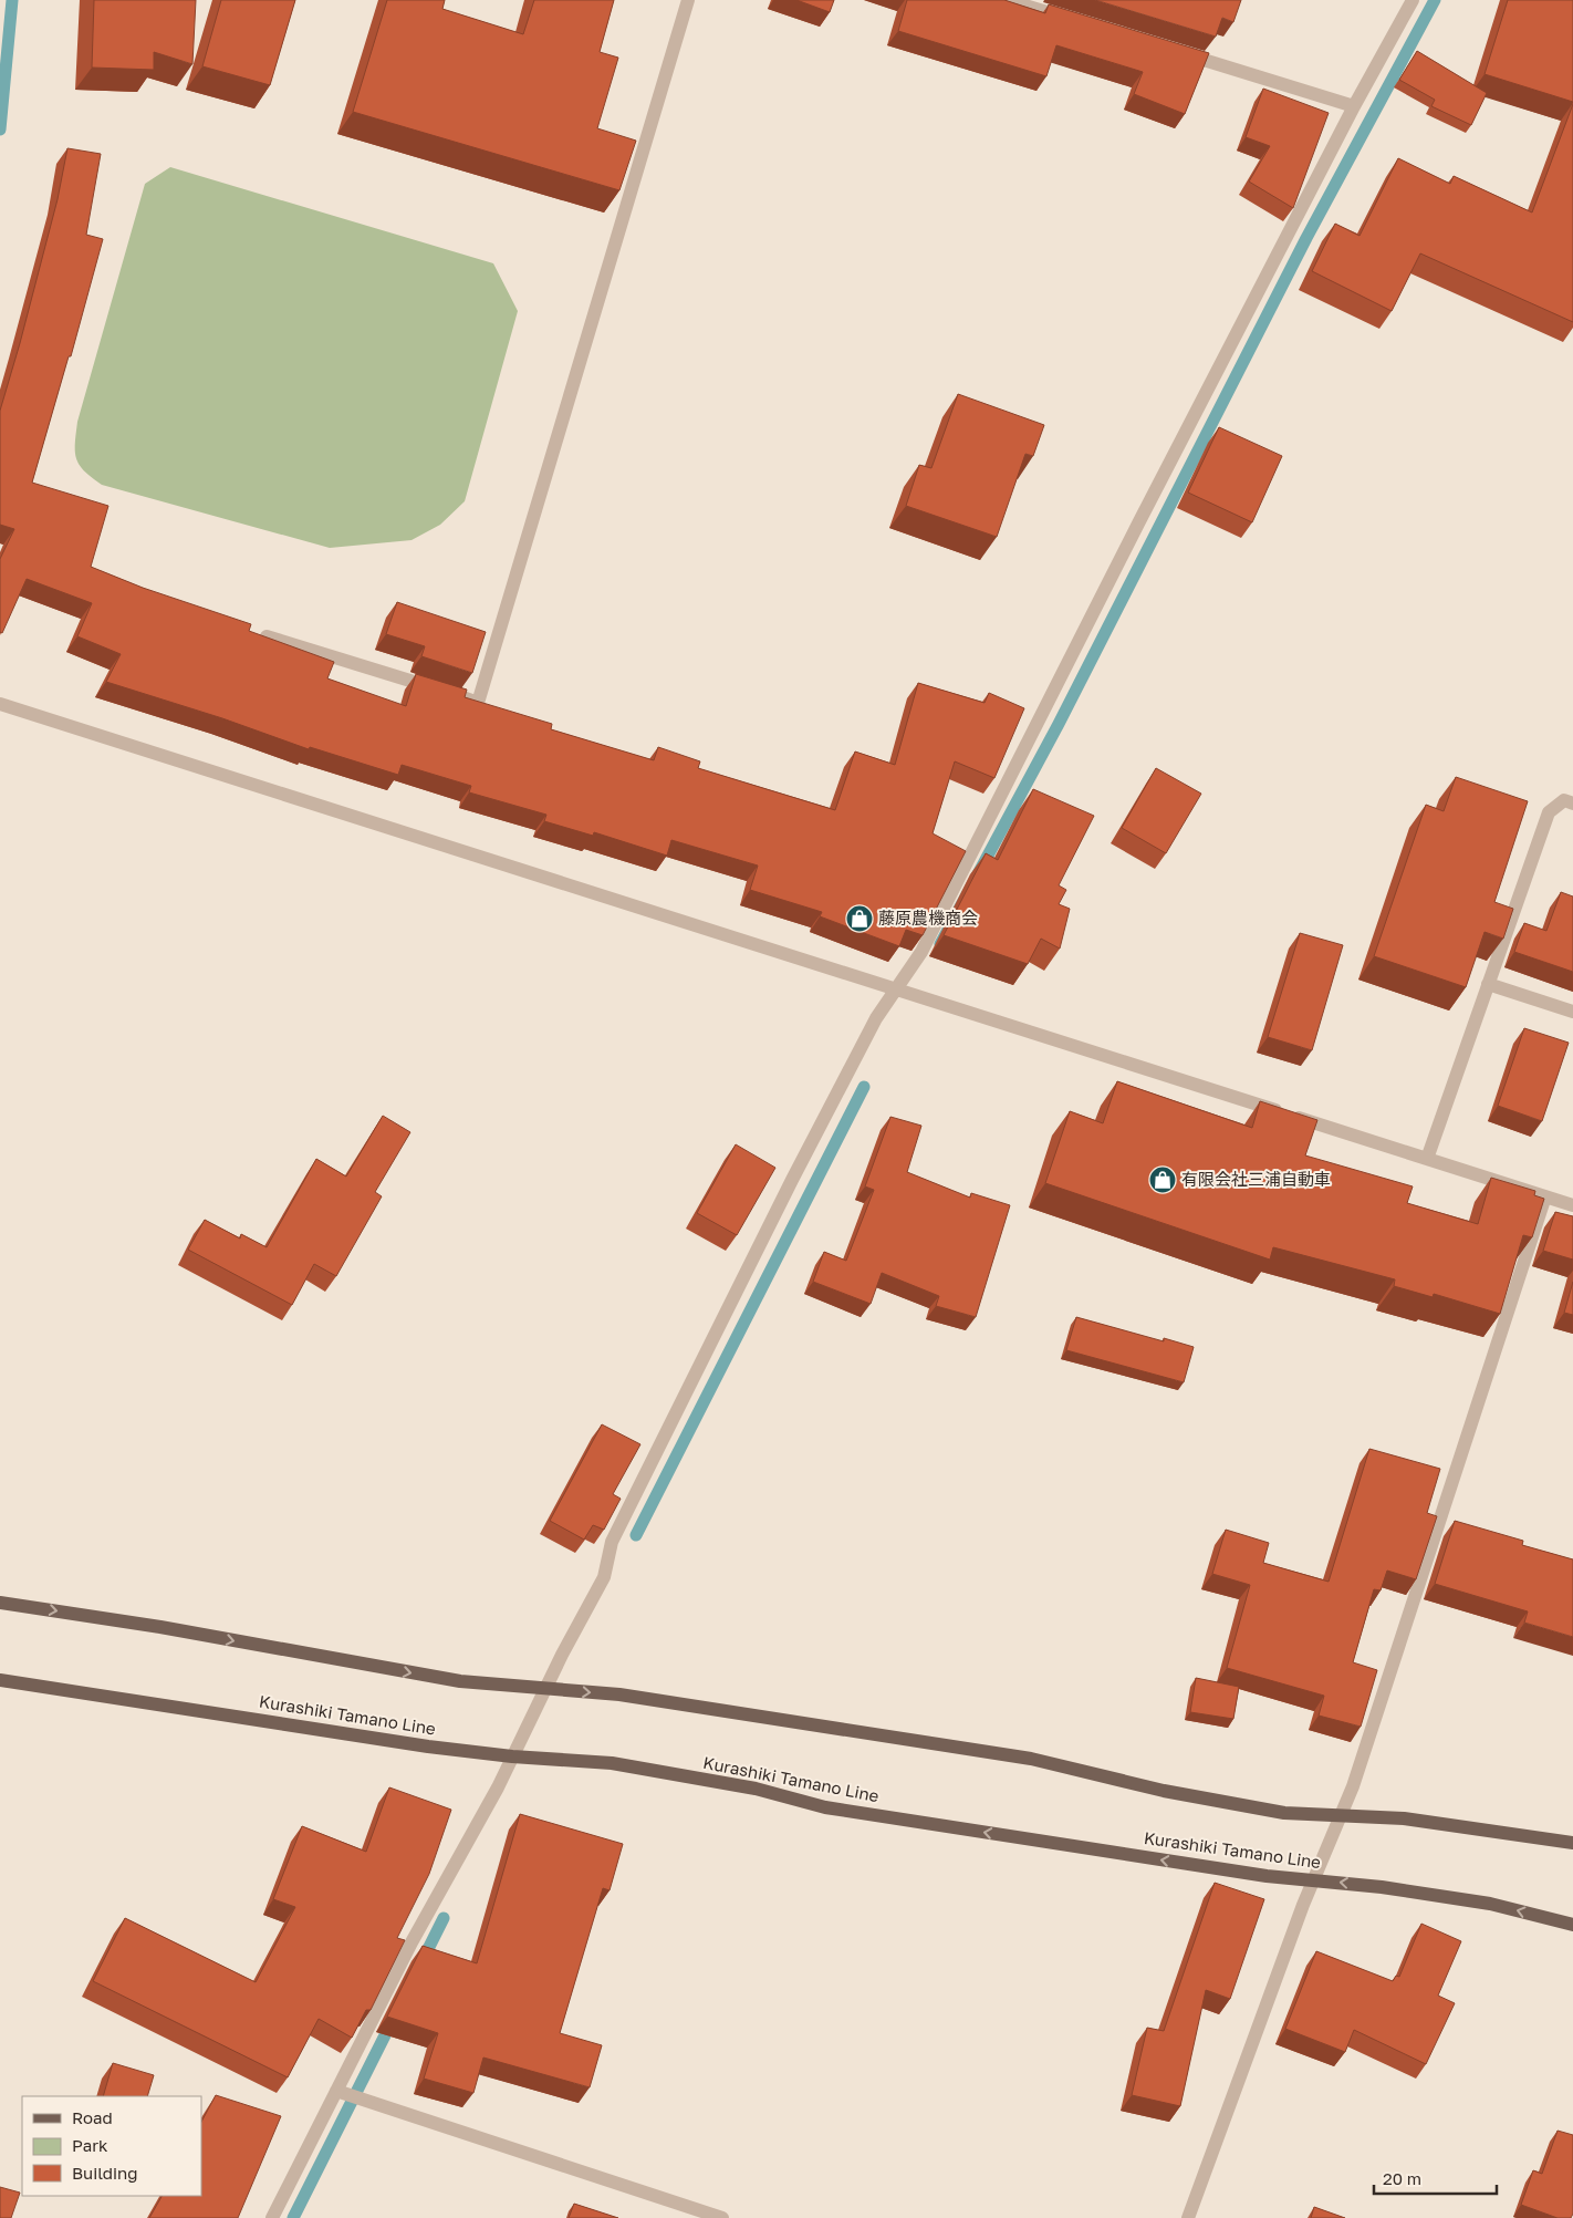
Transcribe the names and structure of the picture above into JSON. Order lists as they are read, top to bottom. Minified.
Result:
{"streets":{"main road":["Kurashiki Tamano Line"]},"places":{"shop":["藤原農機商会","有限会社三浦自動車"]},"legend":["Road","Park","Building"],"scale_bar":"20 m"}
